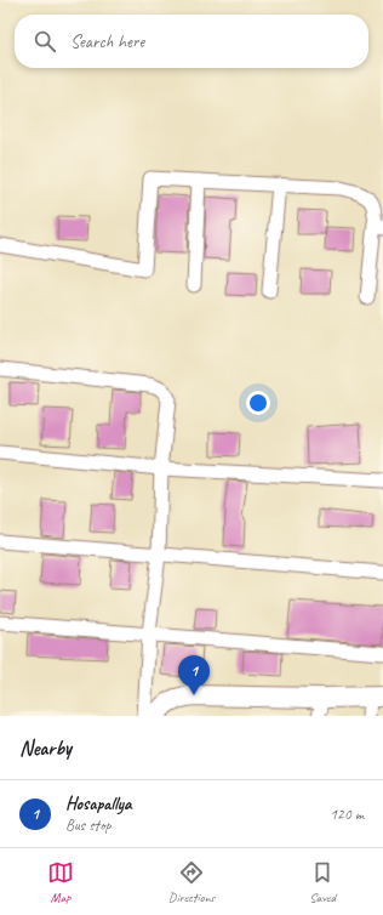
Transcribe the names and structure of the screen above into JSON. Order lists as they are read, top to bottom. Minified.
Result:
{"page":{"search":"Search here","pins":"1","heading":"Nearby","list":[{"mark":"1","name":"Hosapallya","note":"Bus stop","value":"120 m"}],"nav":["Map","Directions","Saved"]}}
